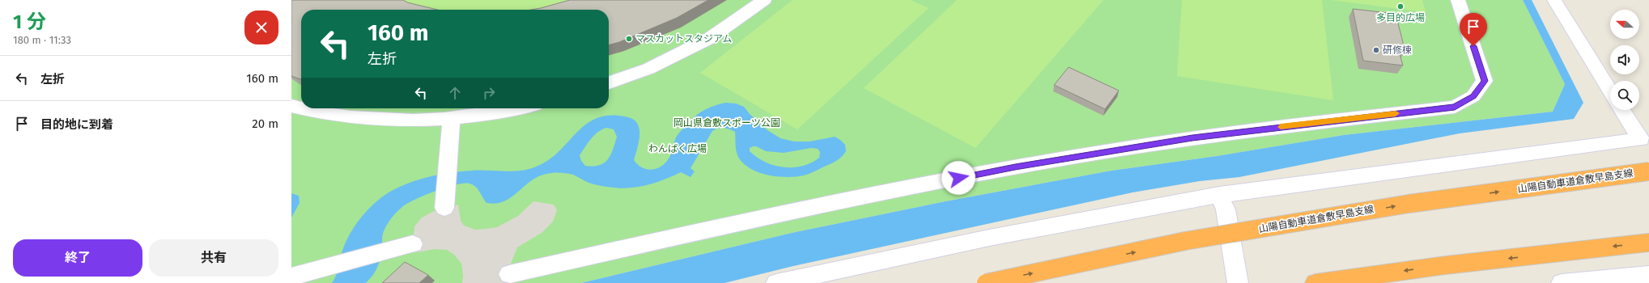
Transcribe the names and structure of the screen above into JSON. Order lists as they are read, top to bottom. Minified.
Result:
{"streets":{"highway":["山陽自動車道倉敷早島支線"]},"parks":["岡山県倉敷スポーツ公園","わんぱく広場"],"places":["多目的広場","マスカットスタジアム","研修棟"],"north":"left","page":{"heading":["1 分","180 m · 11:33"],"turn":["160 m","左折"],"list":[{"name":"左折","value":"160 m"},{"name":"目的地に到着","value":"20 m"}],"buttons":["終了","共有"]}}
